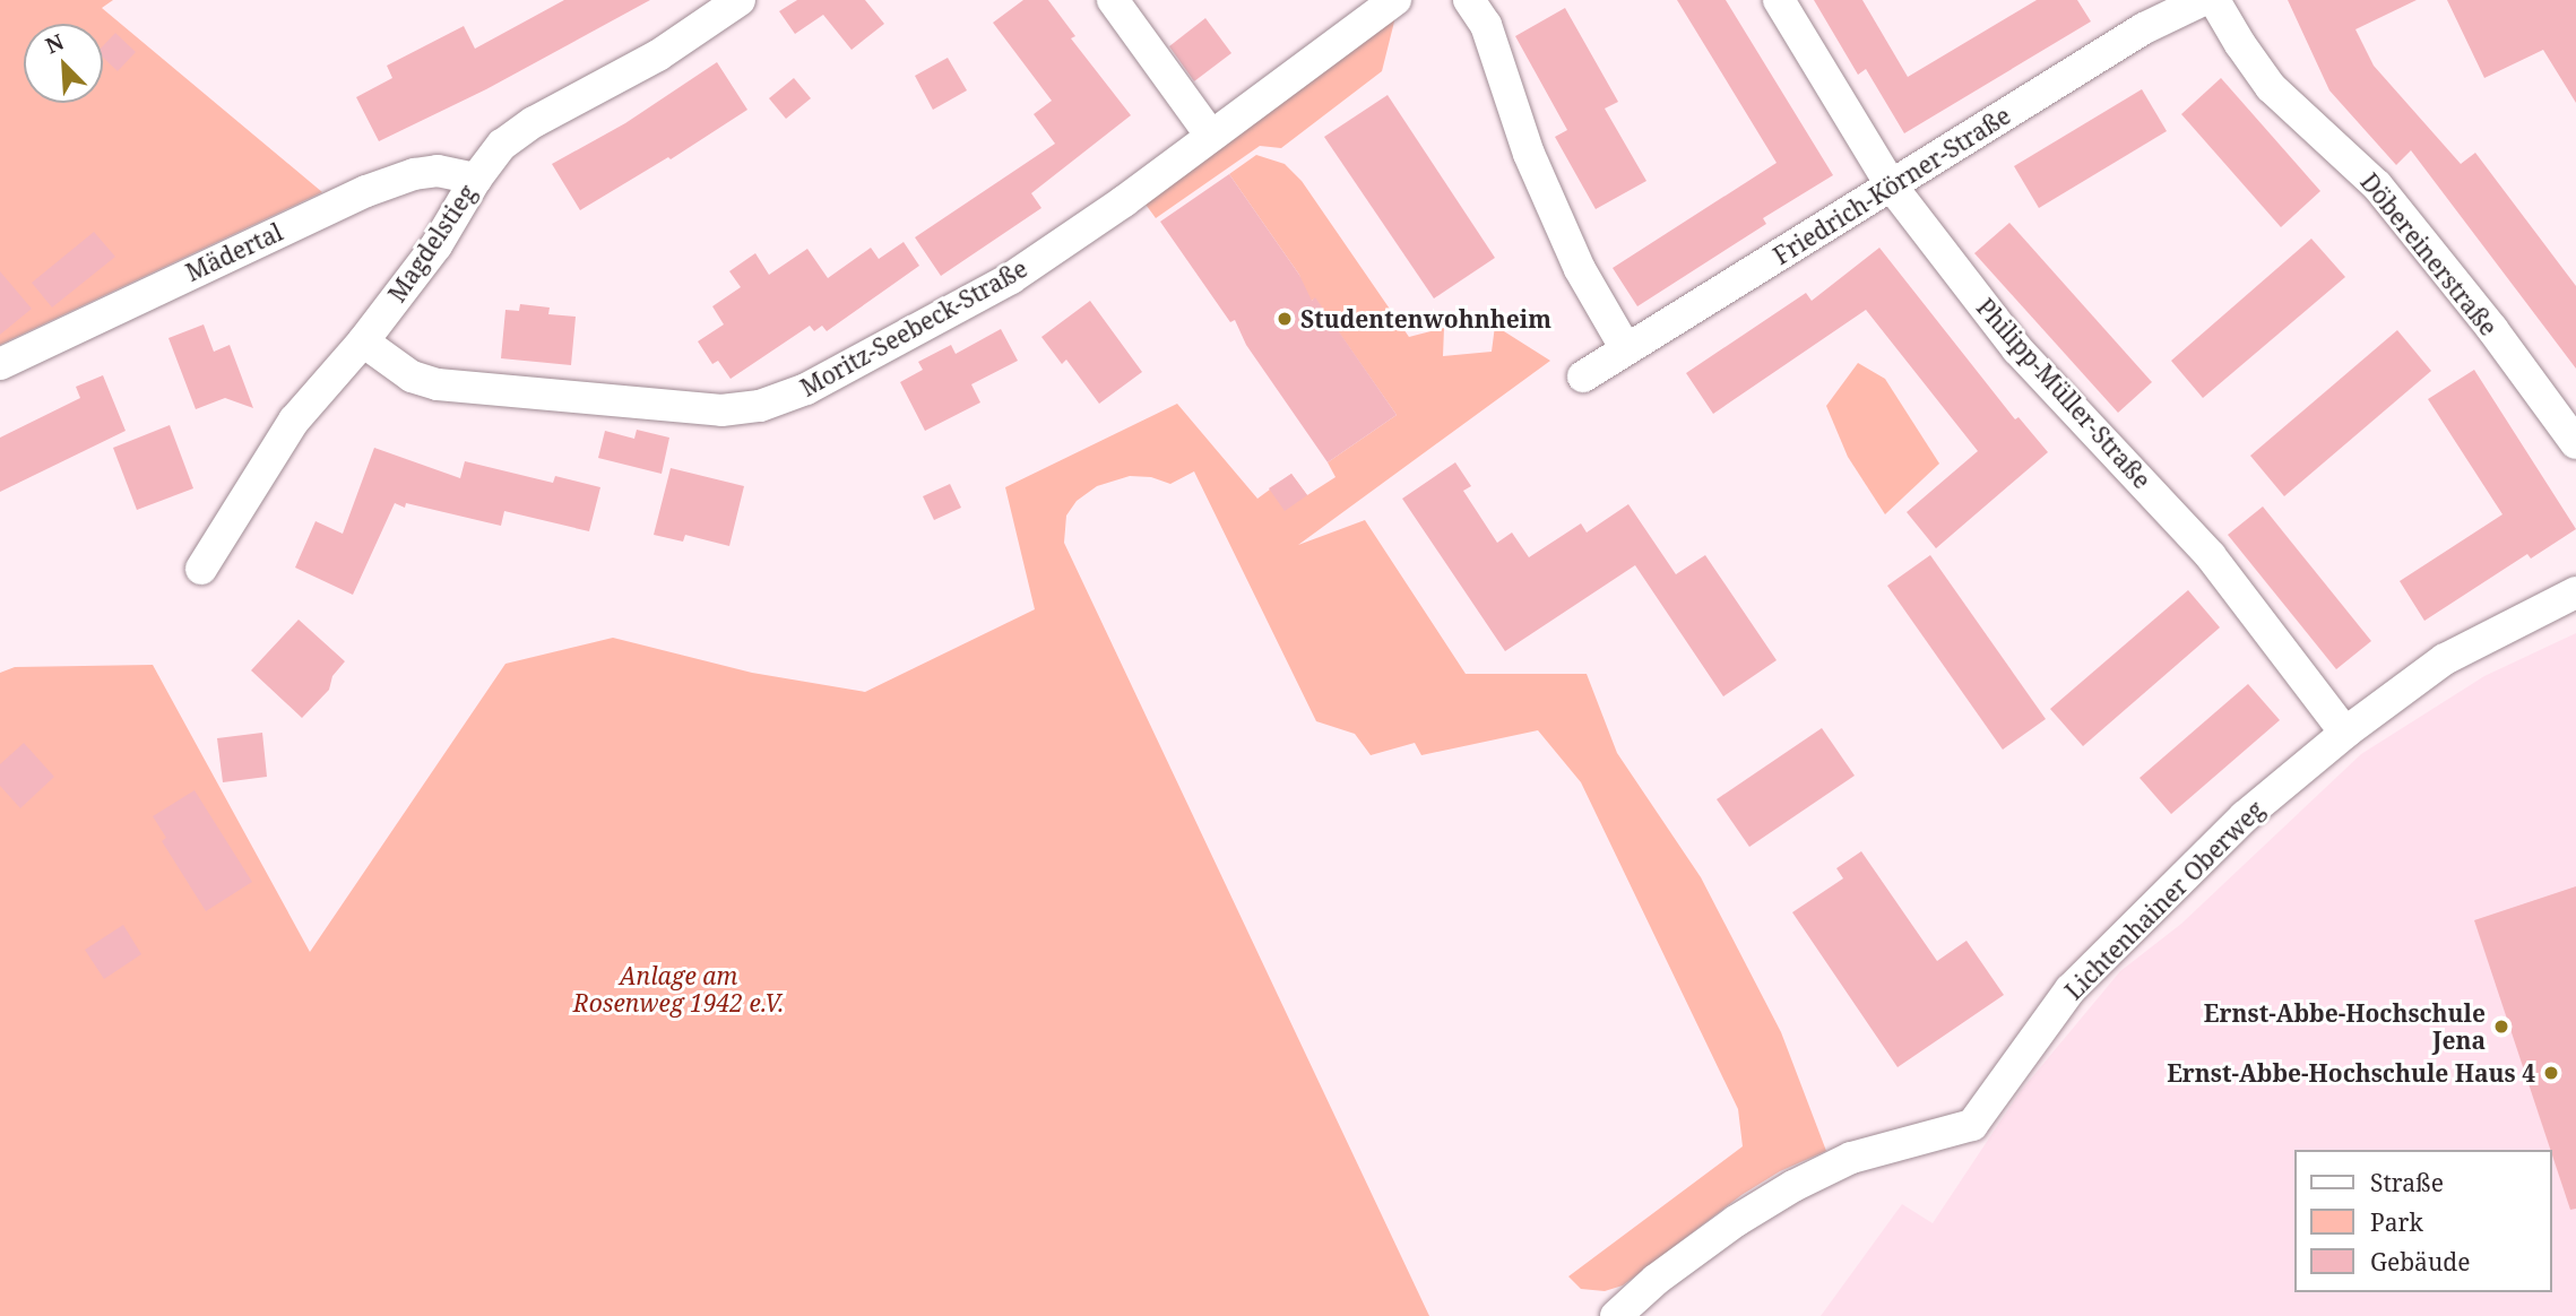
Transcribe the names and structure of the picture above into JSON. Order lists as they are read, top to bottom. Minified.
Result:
{"streets":{"street":["Friedrich-Körner-Straße","Magdelstieg","Mädertal","Döbereinerstraße","Moritz-Seebeck-Straße","Philipp-Müller-Straße","Lichtenhainer Oberweg"]},"crossings":[["Friedrich-Körner-Straße","Philipp-Müller-Straße"],["Magdelstieg","Mädertal"],["Magdelstieg","Moritz-Seebeck-Straße"],["Philipp-Müller-Straße","Lichtenhainer Oberweg"]],"parks":["Anlage am Rosenweg 1942 e.V."],"places":["Studentenwohnheim","Ernst-Abbe-Hochschule Jena","Ernst-Abbe-Hochschule Haus 4"],"legend":["Straße","Park","Gebäude"],"north":"top left"}
